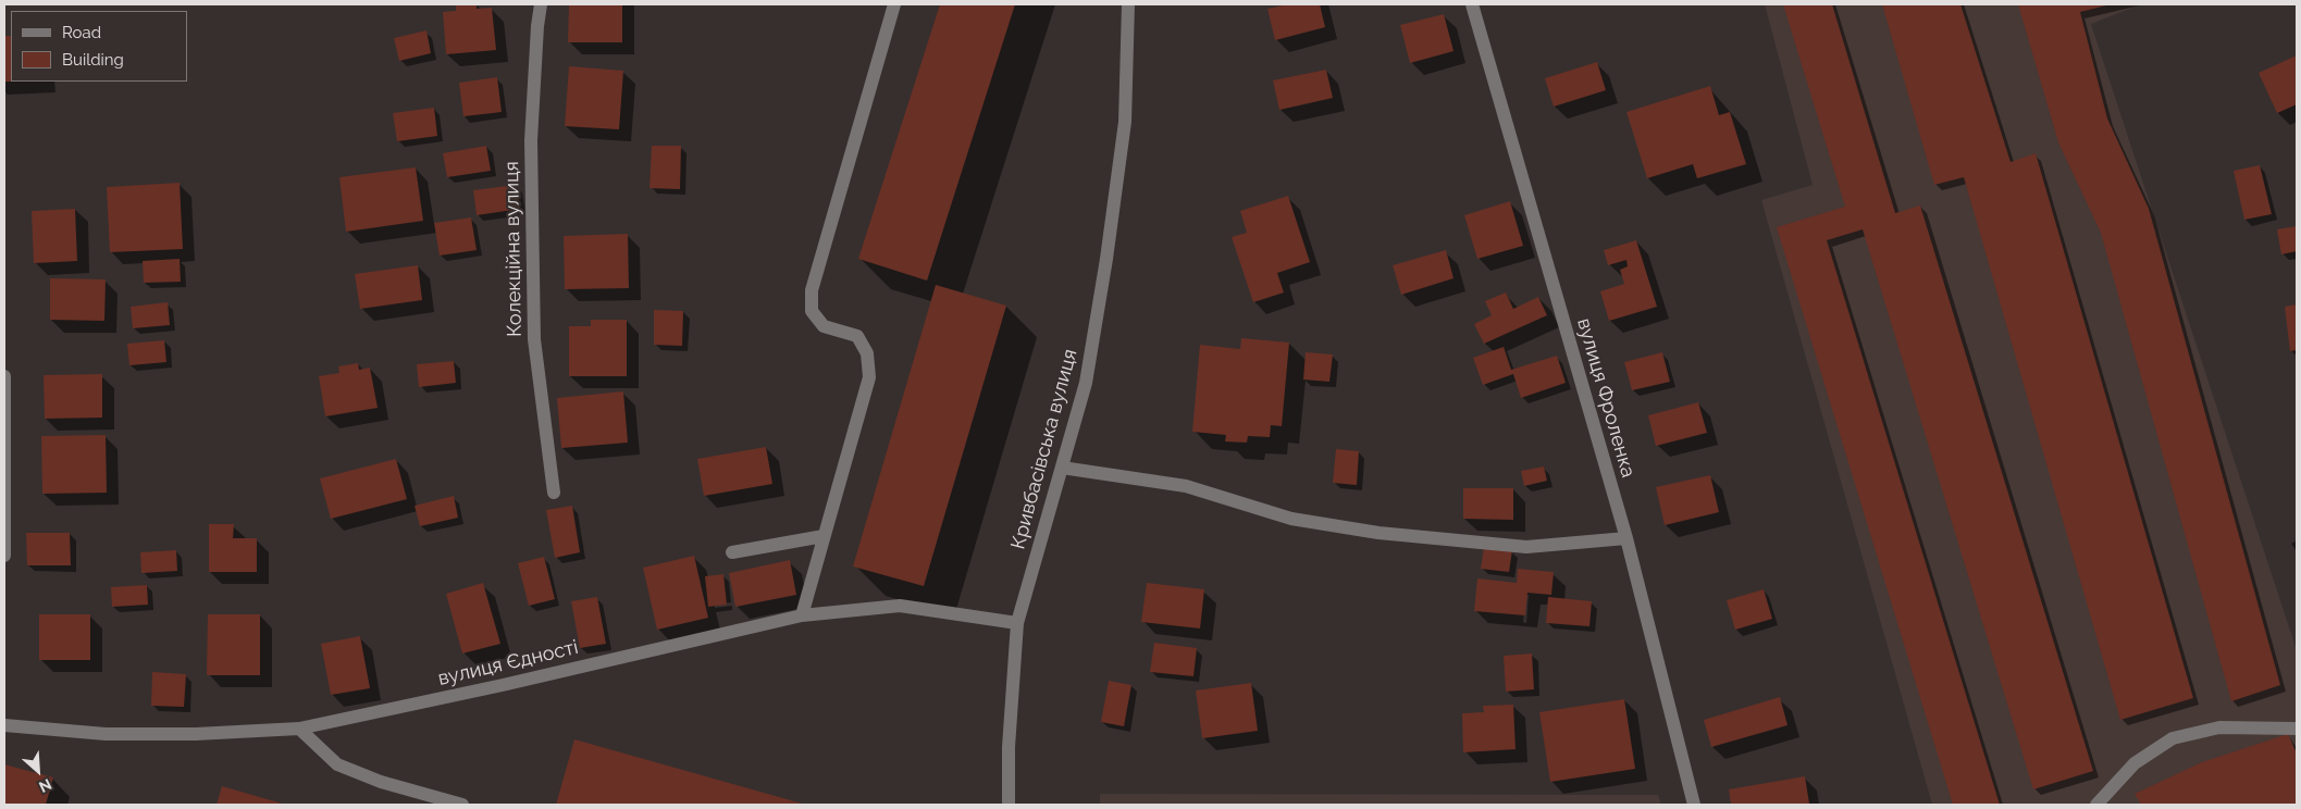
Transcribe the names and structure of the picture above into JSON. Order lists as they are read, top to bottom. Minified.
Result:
{"streets":{"street":["Колекційна вулиця","вулиця Фроленка","Кривбасівська вулиця","вулиця Єдності"]},"crossings":[["Кривбасівська вулиця","вулиця Єдності"]],"legend":["Road","Building"],"north":"bottom right"}
